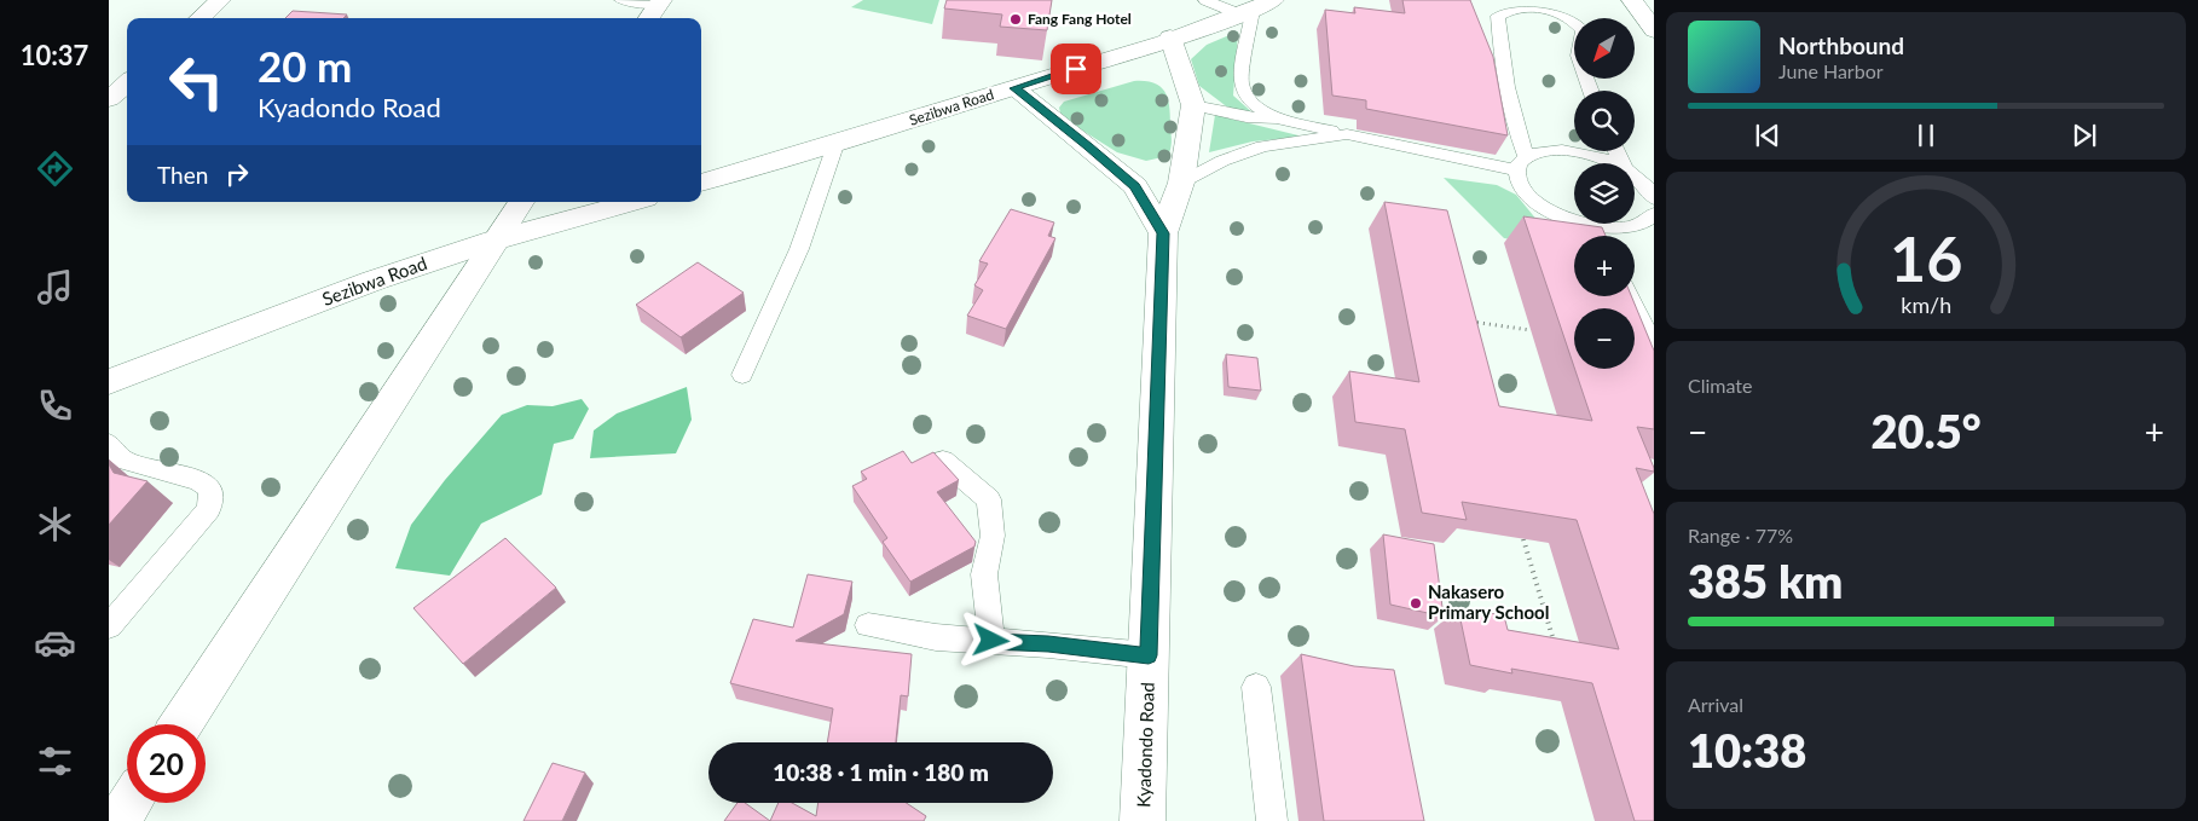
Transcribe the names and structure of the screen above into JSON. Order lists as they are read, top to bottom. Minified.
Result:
{"streets":{"street":["Sezibwa Road","Kyadondo Road"]},"crossings":[["Sezibwa Road","Kyadondo Road"]],"places":["Fang Fang Hotel","Nakasero Primary School"],"north":"bottom left","page":{"tabs":"10:37","map_buttons":["+","−"],"turn":["20 m","Kyadondo Road"],"song":["Northbound","June Harbor"],"then":"Then","tile":["Climate",["Range · 77%","385 km"],["Arrival","10:38"]],"heat":["−","20.5°","+"],"limit":"20","trip":"10:38 · 1 min · 180 m","gauge":["16","km/h"]}}
